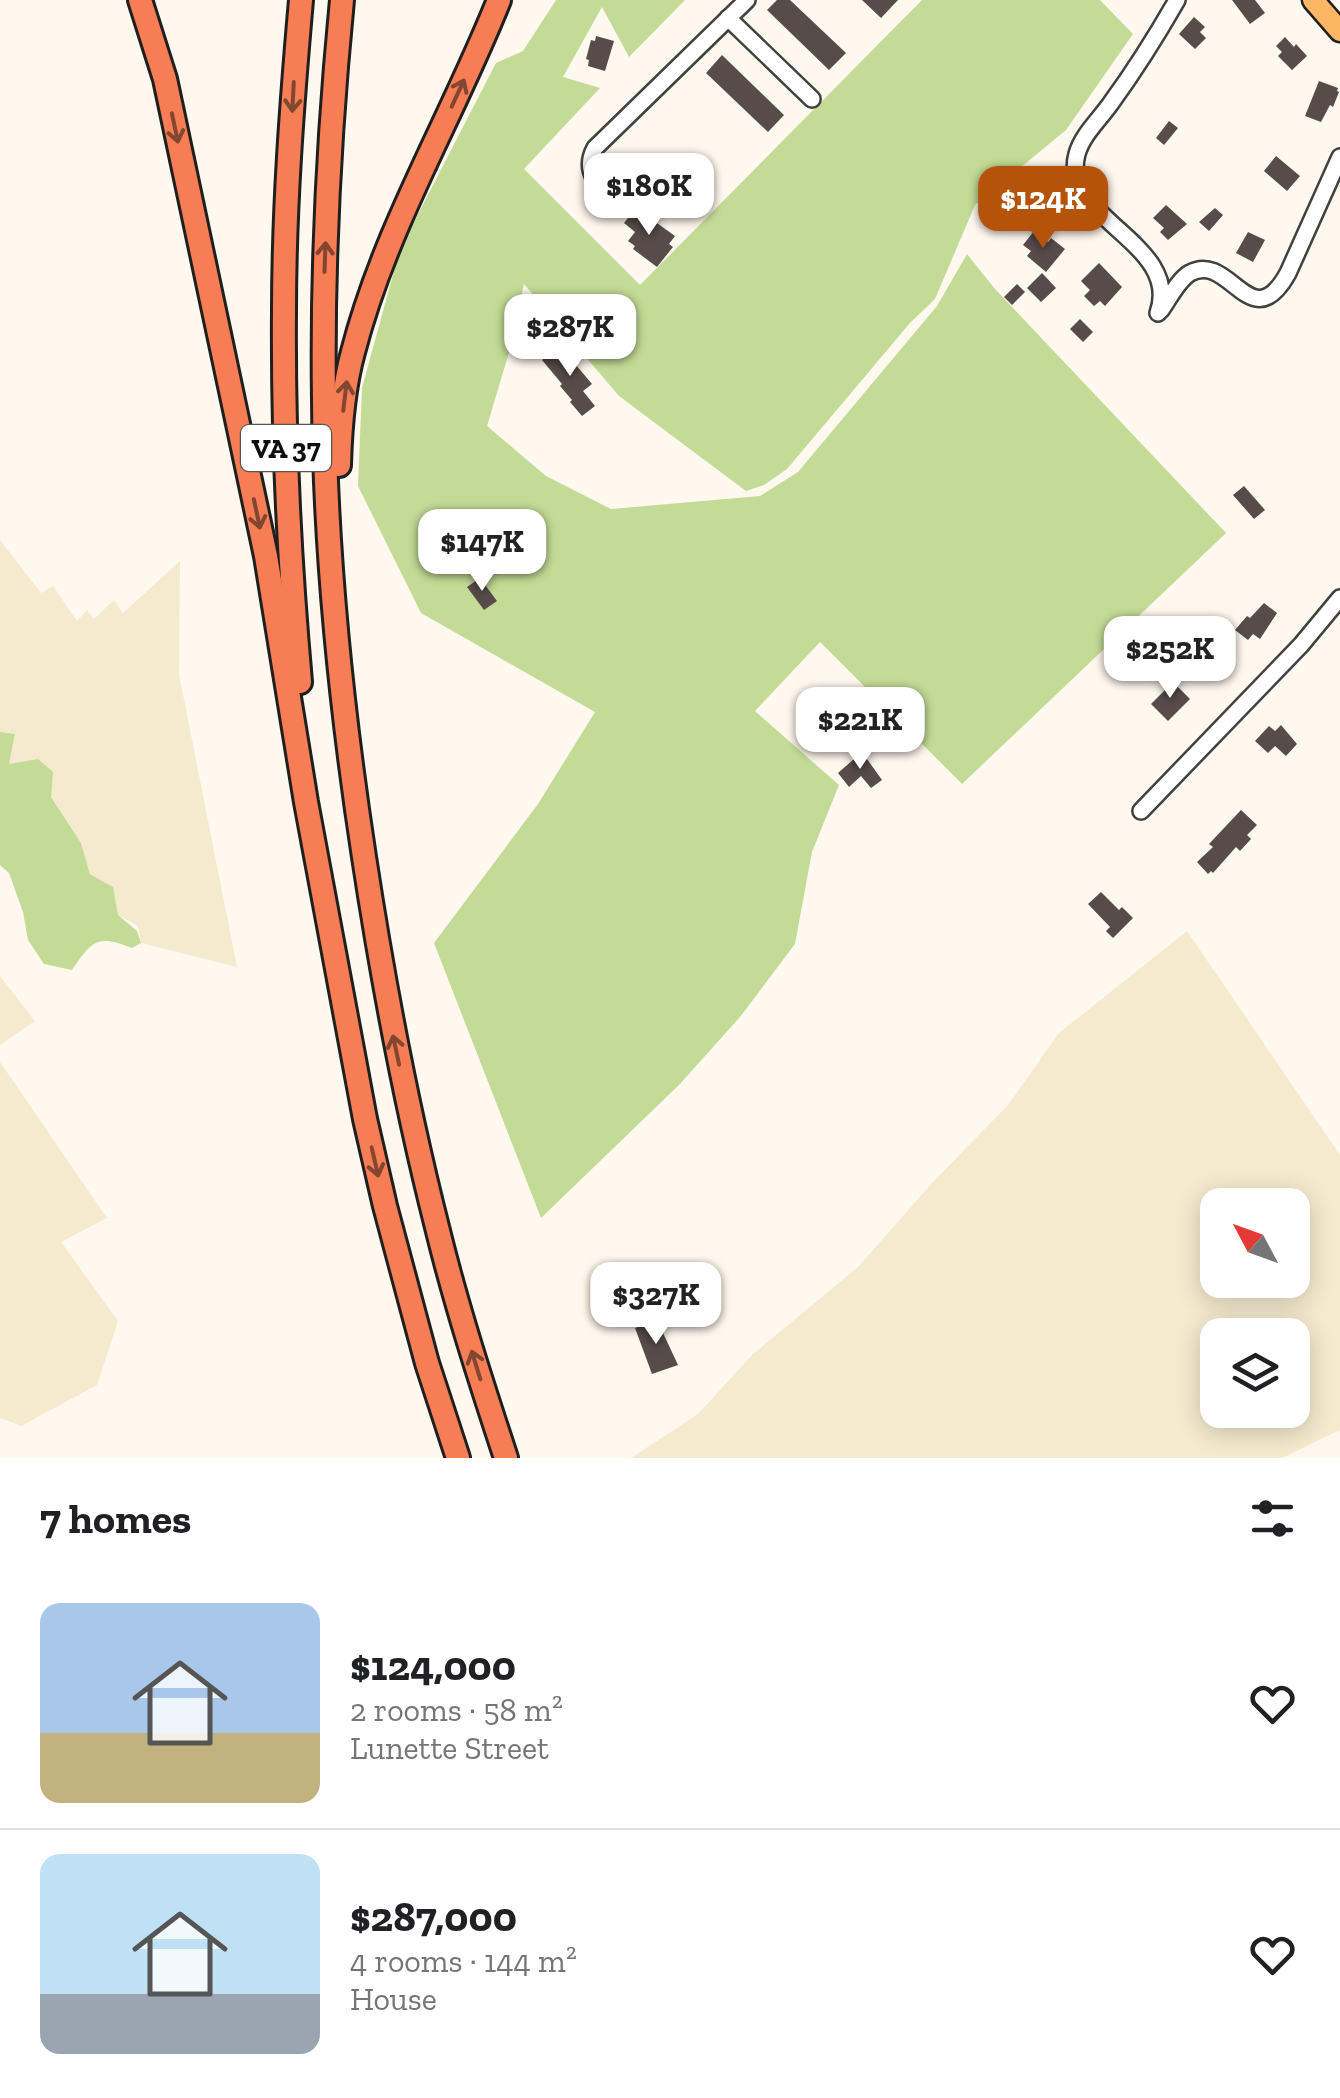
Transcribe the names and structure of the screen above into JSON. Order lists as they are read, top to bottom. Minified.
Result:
{"streets":{"highway":["VA 37"]},"north":"top left","page":{"price":["$180K","$124K","$287K","$147K","$252K","$221K","$327K"],"heading":"7 homes","list":[{"name":"$124,000","note":"2 rooms · 58 m² · Lunette Street"},{"name":"$287,000","note":"4 rooms · 144 m² · House"}]}}
